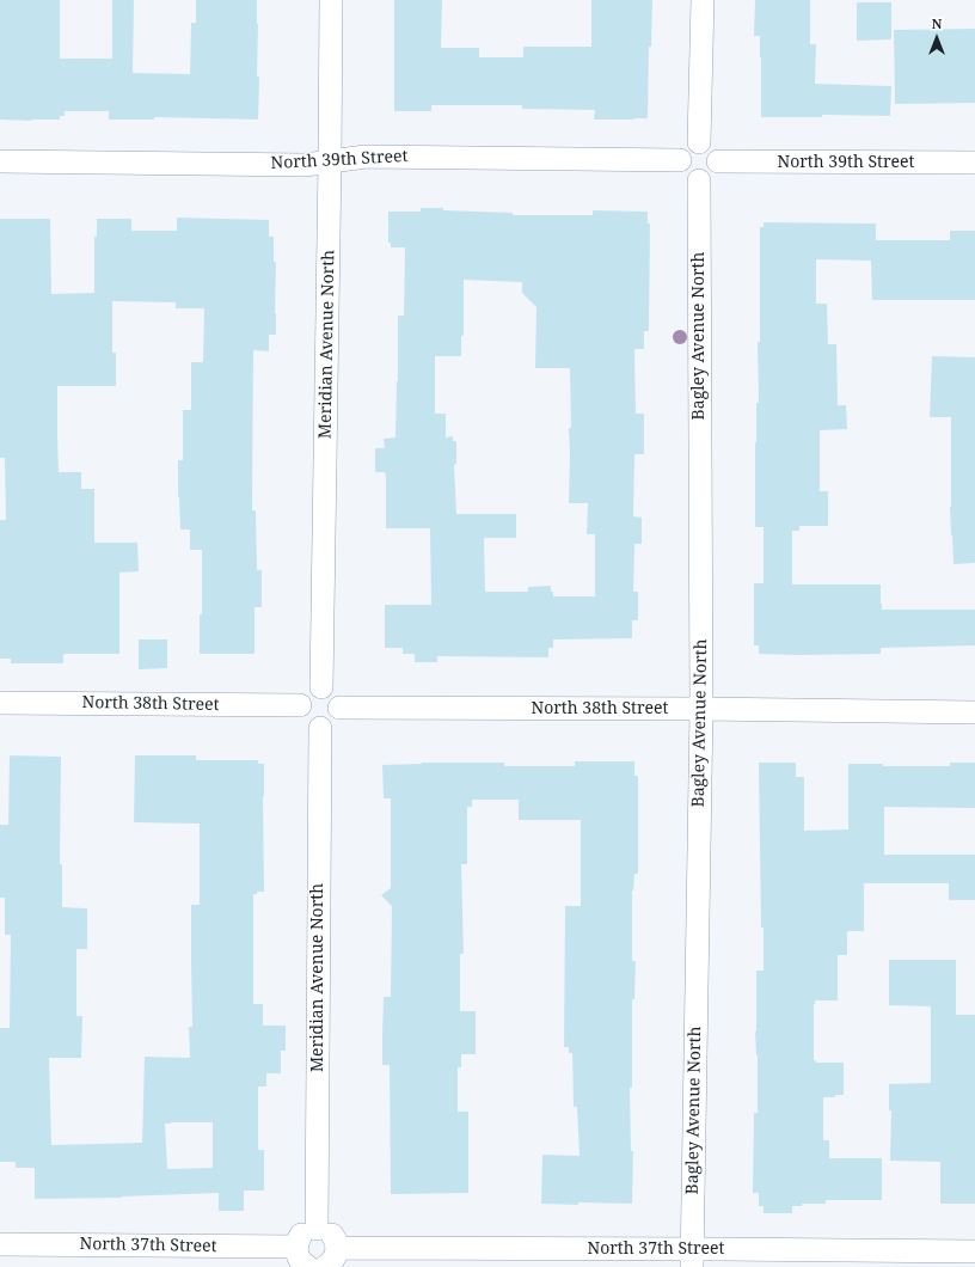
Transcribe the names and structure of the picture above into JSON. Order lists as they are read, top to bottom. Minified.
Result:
{"streets":{"street":["North 39th Street","Bagley Avenue North","Meridian Avenue North","North 38th Street","North 37th Street"]},"crossings":[["North 39th Street","Bagley Avenue North"],["North 39th Street","Meridian Avenue North"],["Bagley Avenue North","North 38th Street"],["Bagley Avenue North","North 37th Street"],["Meridian Avenue North","North 38th Street"]],"north":"top"}
